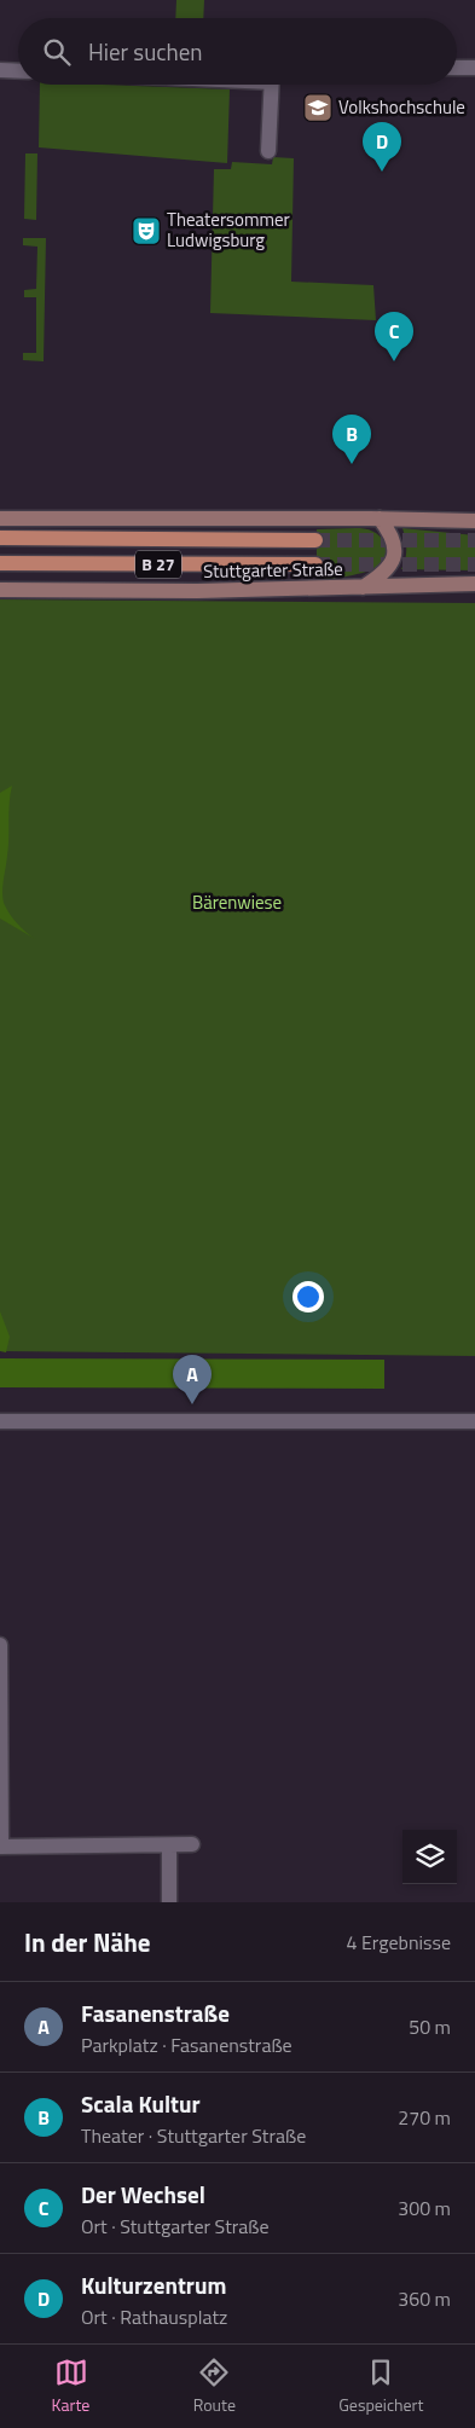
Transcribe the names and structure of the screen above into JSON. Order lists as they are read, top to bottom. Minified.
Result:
{"streets":{"main road":["B 27","Stuttgarter Straße"]},"parks":["Bärenwiese"],"places":{"school or university":["Volkshochschule"],"theatre":["Theatersommer Ludwigsburg"]},"page":{"search":"Hier suchen","pins":["D","C","B","A"],"heading":["In der Nähe","4 Ergebnisse"],"list":[{"mark":"A","name":"Fasanenstraße","note":"Parkplatz · Fasanenstraße","value":"50 m"},{"mark":"B","name":"Scala Kultur","note":"Theater · Stuttgarter Straße","value":"270 m"},{"mark":"C","name":"Der Wechsel","note":"Ort · Stuttgarter Straße","value":"300 m"},{"mark":"D","name":"Kulturzentrum","note":"Ort · Rathausplatz","value":"360 m"}],"nav":["Karte","Route","Gespeichert"]}}
